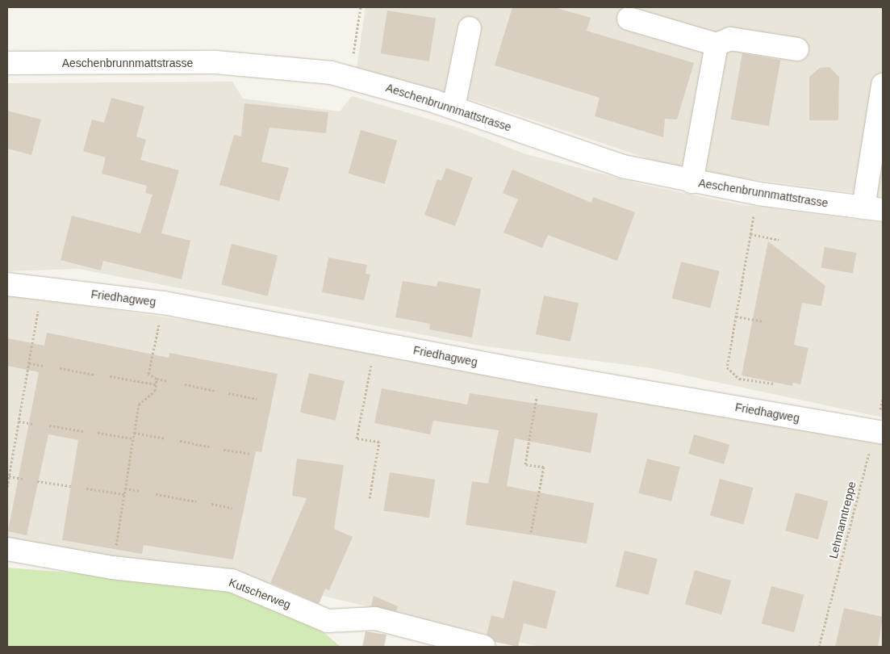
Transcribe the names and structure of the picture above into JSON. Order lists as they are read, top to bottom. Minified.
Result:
{"streets":{"street":["Aeschenbrunnmattstrasse","Friedhagweg","Kutscherweg"],"path":["Lehmanntreppe"]},"crossings":[["Friedhagweg","Lehmanntreppe"]]}
